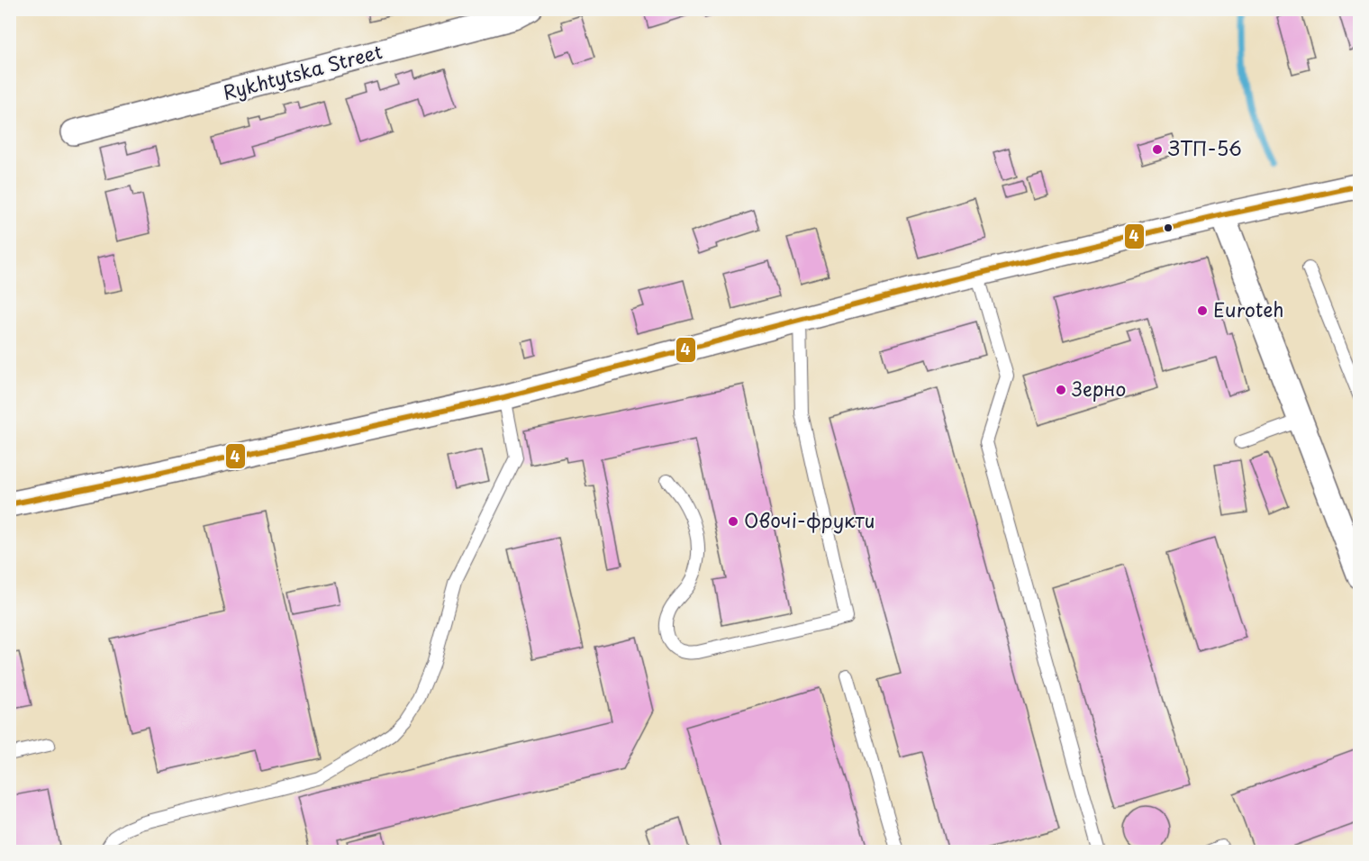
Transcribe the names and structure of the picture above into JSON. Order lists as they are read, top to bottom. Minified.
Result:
{"streets":{"street":["Rykhtytska Street"]},"places":["ЗТП-56","Euroteh","Зерно","Овочі-фрукти"],"lines":["transit line 4"]}
